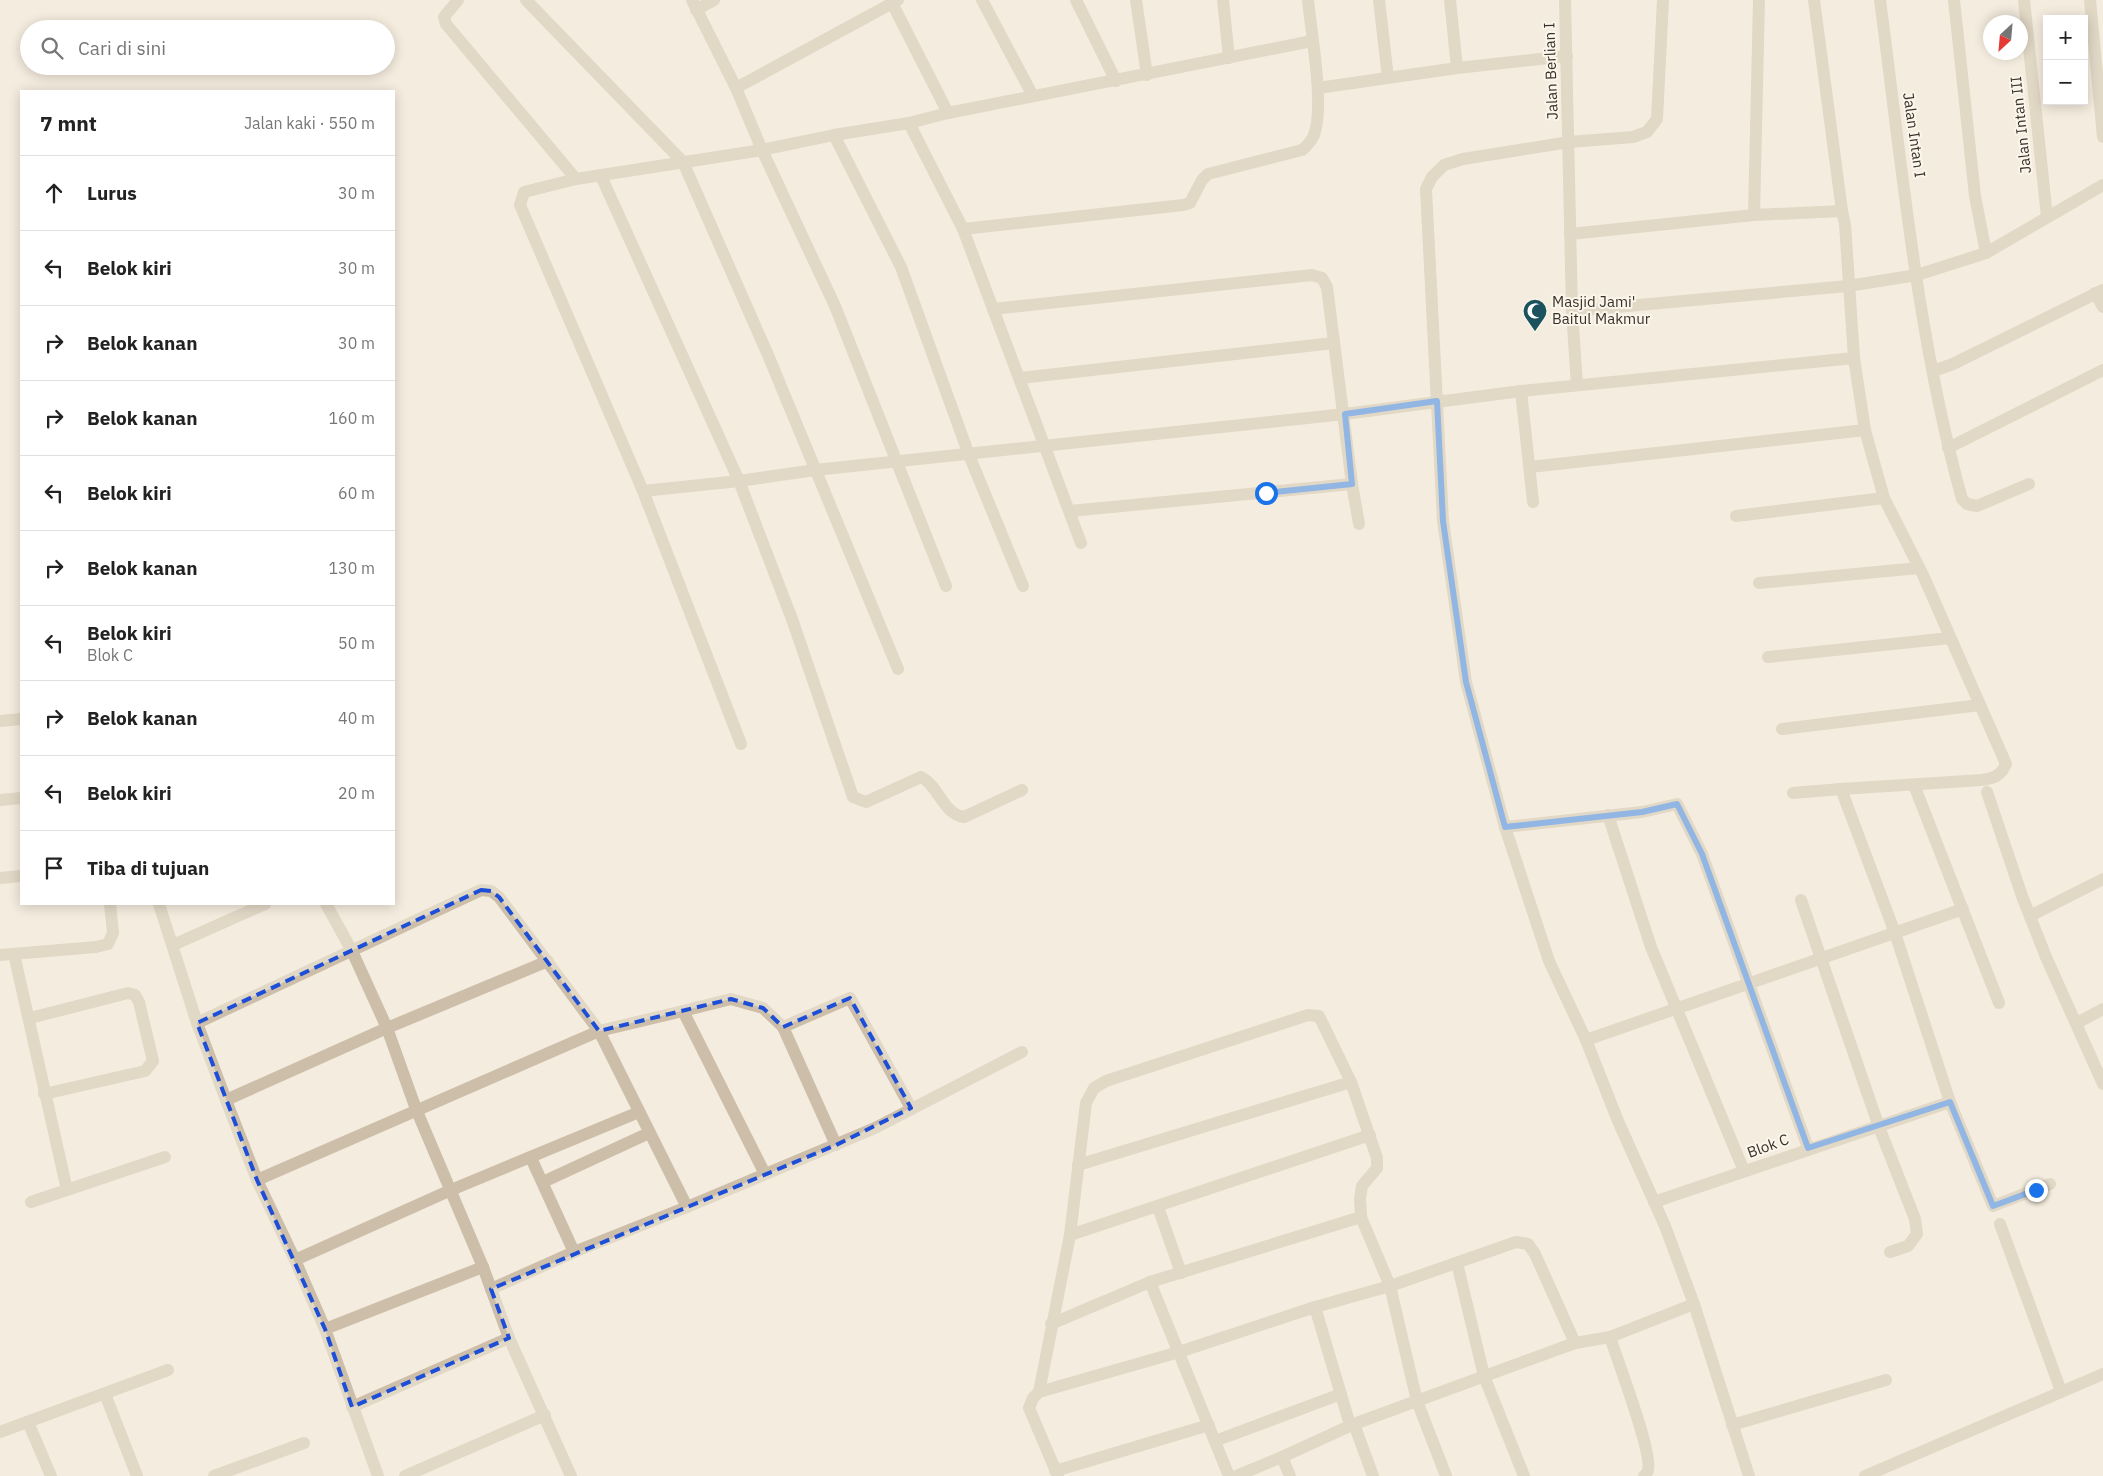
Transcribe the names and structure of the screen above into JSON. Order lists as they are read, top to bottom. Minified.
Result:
{"streets":{"street":["Jalan Berlian I","Jalan Intan III","Jalan Intan I","Blok C"]},"places":{"mosque":["Masjid Jami' Baitul Makmur"]},"north":"bottom left","page":{"map_buttons":["+","−"],"search":"Cari di sini","heading":["7 mnt","Jalan kaki · 550 m"],"list":[["Lurus","30 m"],["Belok kiri","30 m"],["Belok kanan","30 m"],["Belok kanan","160 m"],["Belok kiri","60 m"],["Belok kanan","130 m"],["Belok kiri","Blok C","50 m"],["Belok kanan","40 m"],["Belok kiri","20 m"],"Tiba di tujuan"]}}
